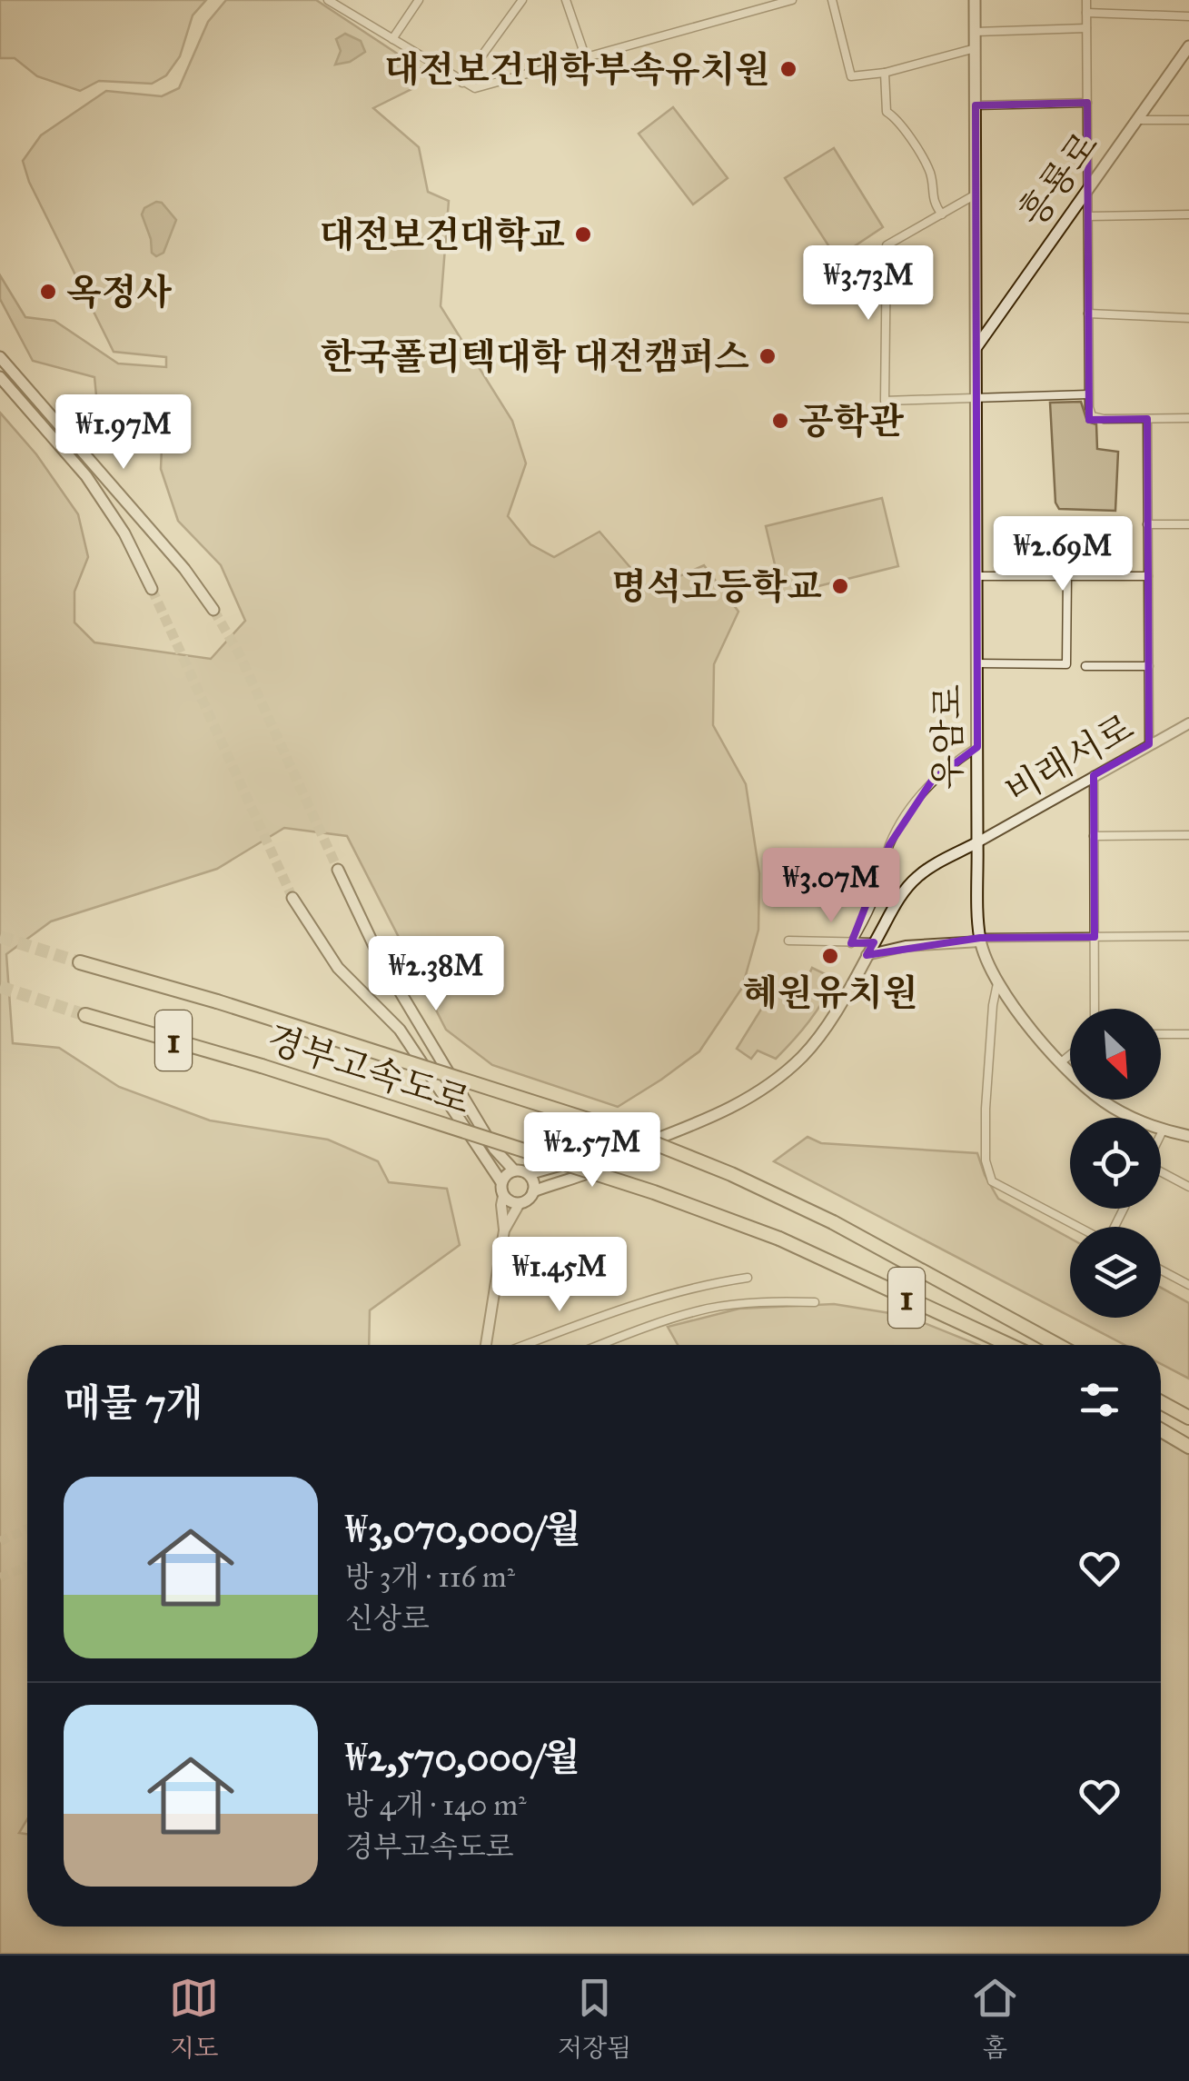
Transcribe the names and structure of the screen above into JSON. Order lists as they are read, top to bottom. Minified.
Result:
{"streets":{"highway":["1","경부고속도로"],"main road":["흥룡로","우암로"],"street":["비래서로"]},"crossings":[["흥룡로","우암로"],["우암로","비래서로"]],"places":["대전보건대학부속유치원","대전보건대학교","옥정사","한국폴리텍대학 대전캠퍼스","공학관","명석고등학교","혜원유치원"],"north":"bottom right","page":{"price":["₩3.73M","₩1.97M","₩2.69M","₩3.07M","₩2.38M","₩2.57M","₩1.45M"],"heading":"매물 7개","list":[{"name":"₩3,070,000/월","note":"방 3개 · 116 m² · 신상로"},{"name":"₩2,570,000/월","note":"방 4개 · 140 m² · 경부고속도로"}],"tabs":["지도","저장됨","홈"]}}
